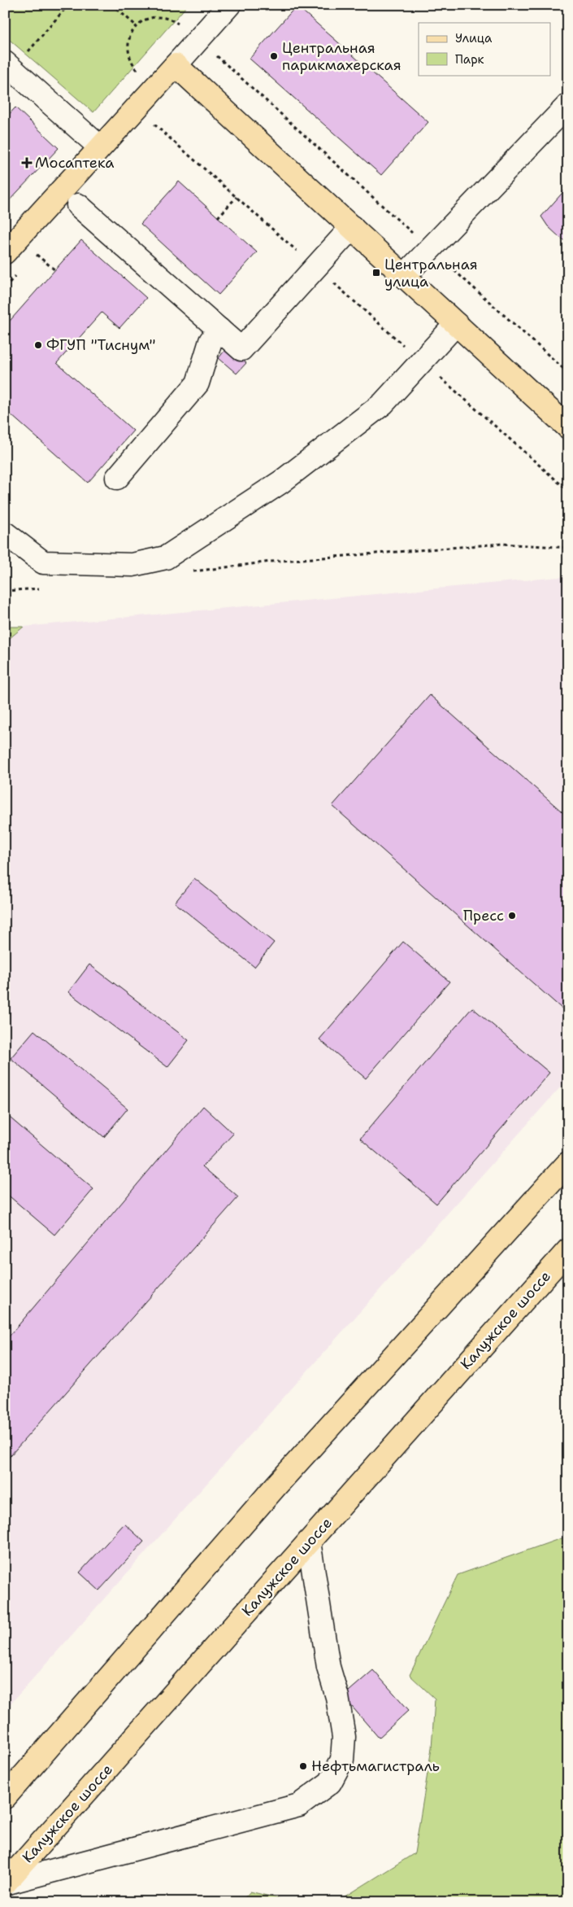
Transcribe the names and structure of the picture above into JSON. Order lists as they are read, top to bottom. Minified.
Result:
{"streets":{"main road":["Калужское шоссе"]},"places":{"other":["Центральная парикмахерская","ФГУП \"Тиснум\"","Пресс","Нефтьмагистраль"],"health":["Мосаптека"],"transit":["Центральная улица"]},"legend":["Улица","Парк"]}
